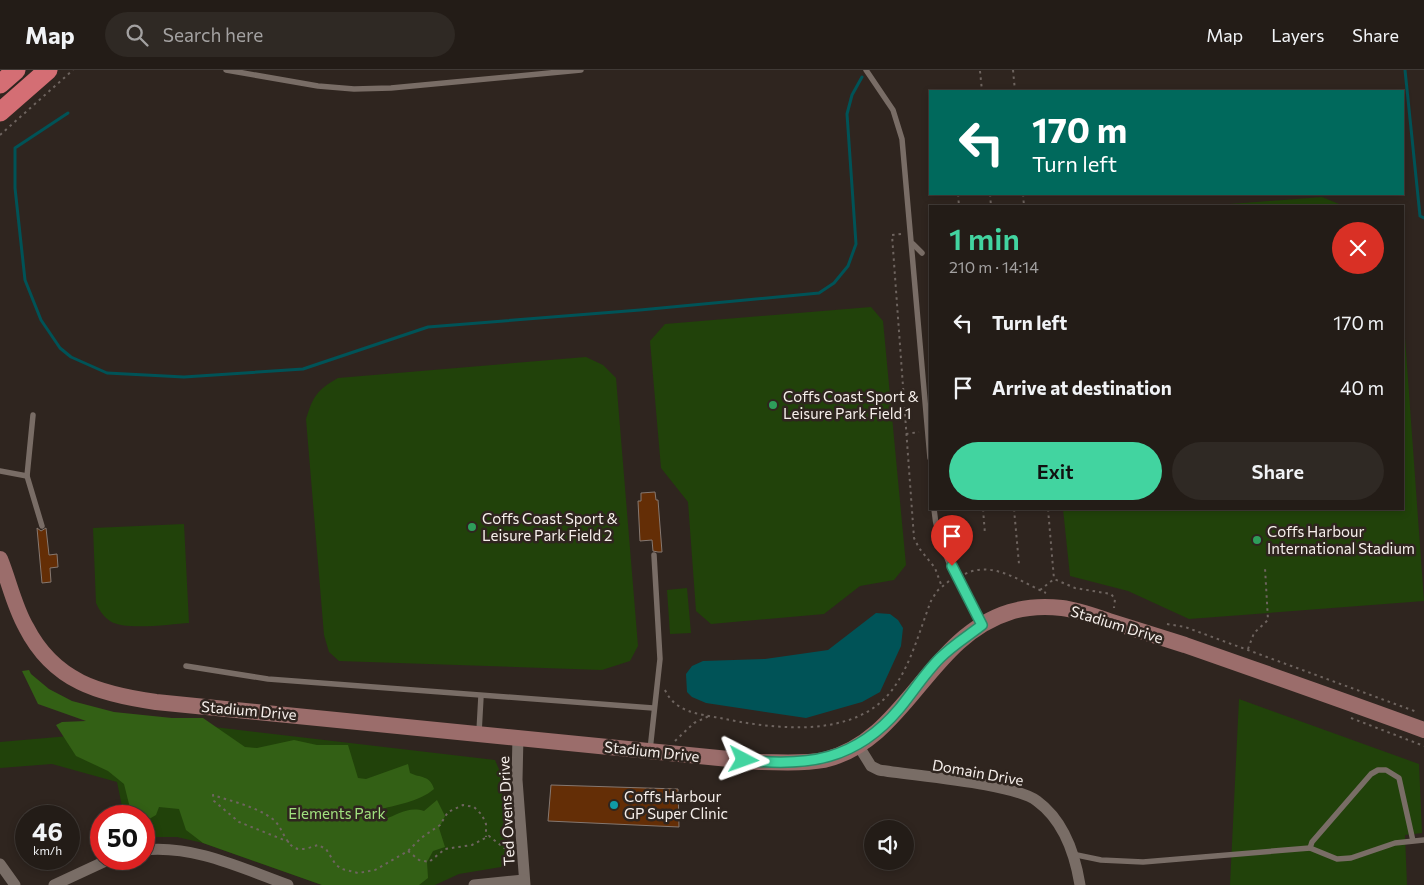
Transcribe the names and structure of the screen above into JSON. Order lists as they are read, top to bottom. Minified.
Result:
{"streets":{"main road":["Stadium Drive"],"street":["Domain Drive","Ted Ovens Drive"]},"crossings":[["Stadium Drive","Domain Drive"],["Stadium Drive","Ted Ovens Drive"]],"parks":["Elements Park"],"places":["Coffs Coast Sport & Leisure Park Field 1","Coffs Coast Sport & Leisure Park Field 2","Coffs Harbour International Stadium","Coffs Harbour GP Super Clinic"],"page":{"header":"Map","search":"Search here","nav":["Map","Layers","Share"],"turn":["170 m","Turn left"],"heading":["1 min","210 m · 14:14"],"list":[{"name":"Turn left","value":"170 m"},{"name":"Arrive at destination","value":"40 m"}],"buttons":["Exit","Share"],"speed":"46 km/h","limit":"50"}}
